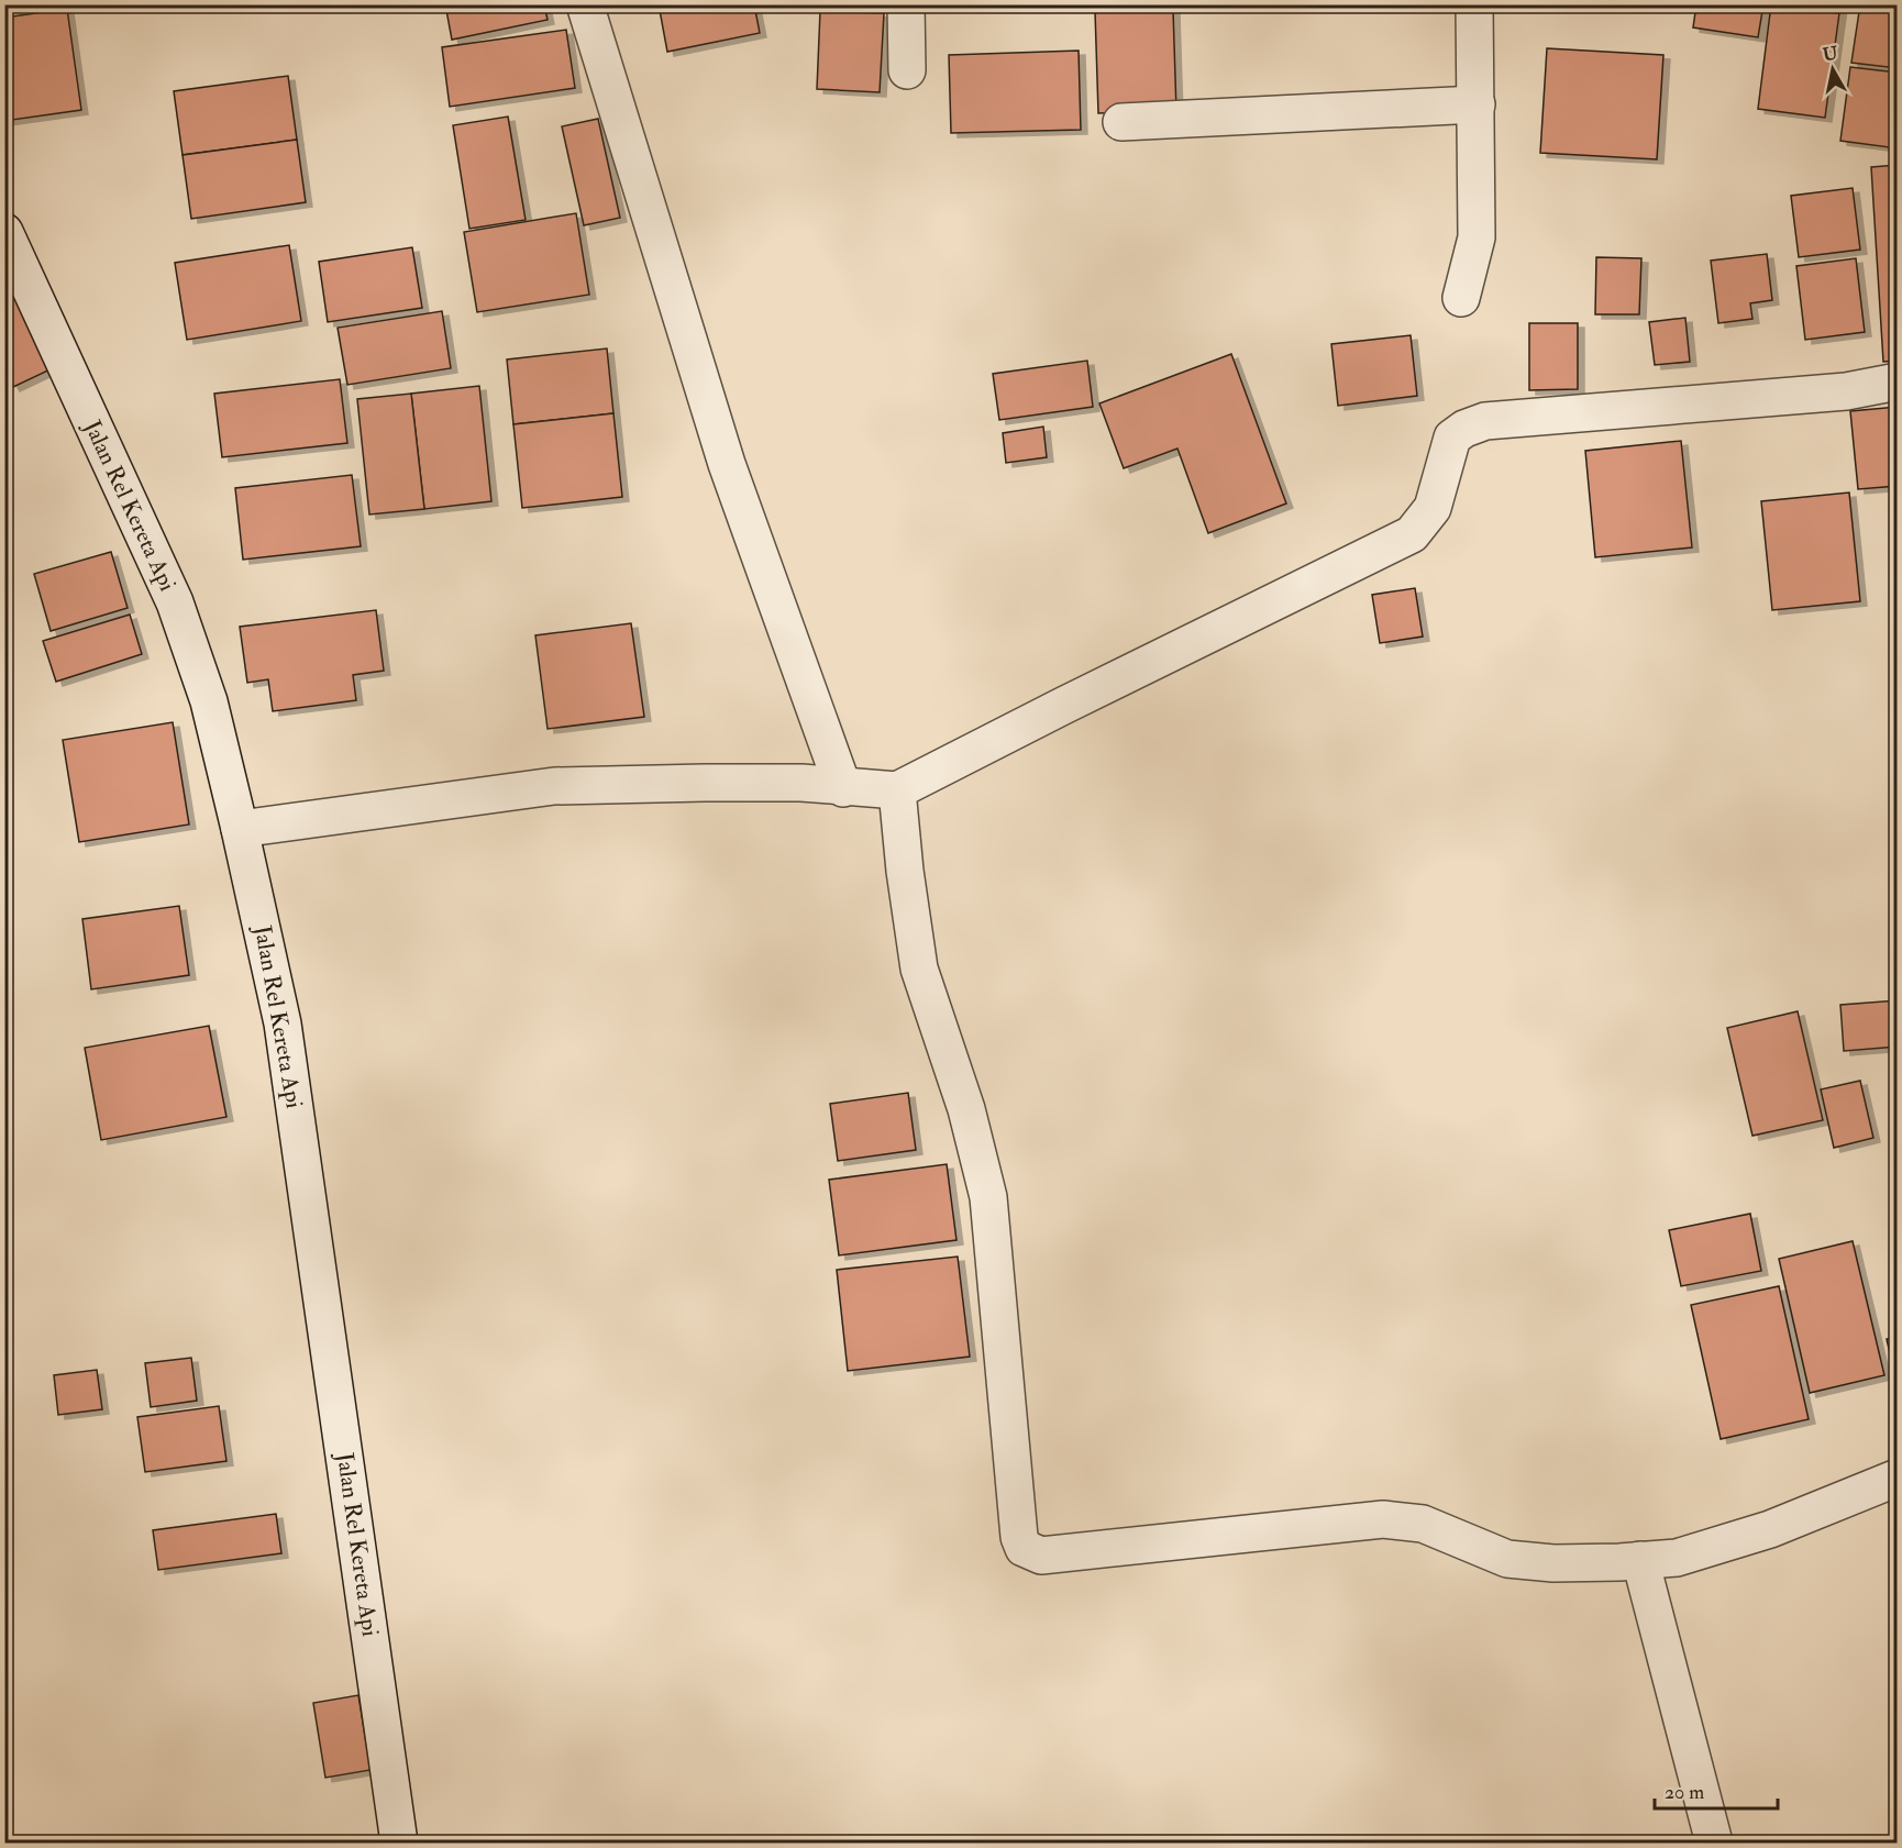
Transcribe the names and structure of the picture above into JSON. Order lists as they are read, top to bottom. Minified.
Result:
{"streets":{"street":["Jalan Rel Kereta Api"]},"scale_bar":"20 m","north":"top"}
